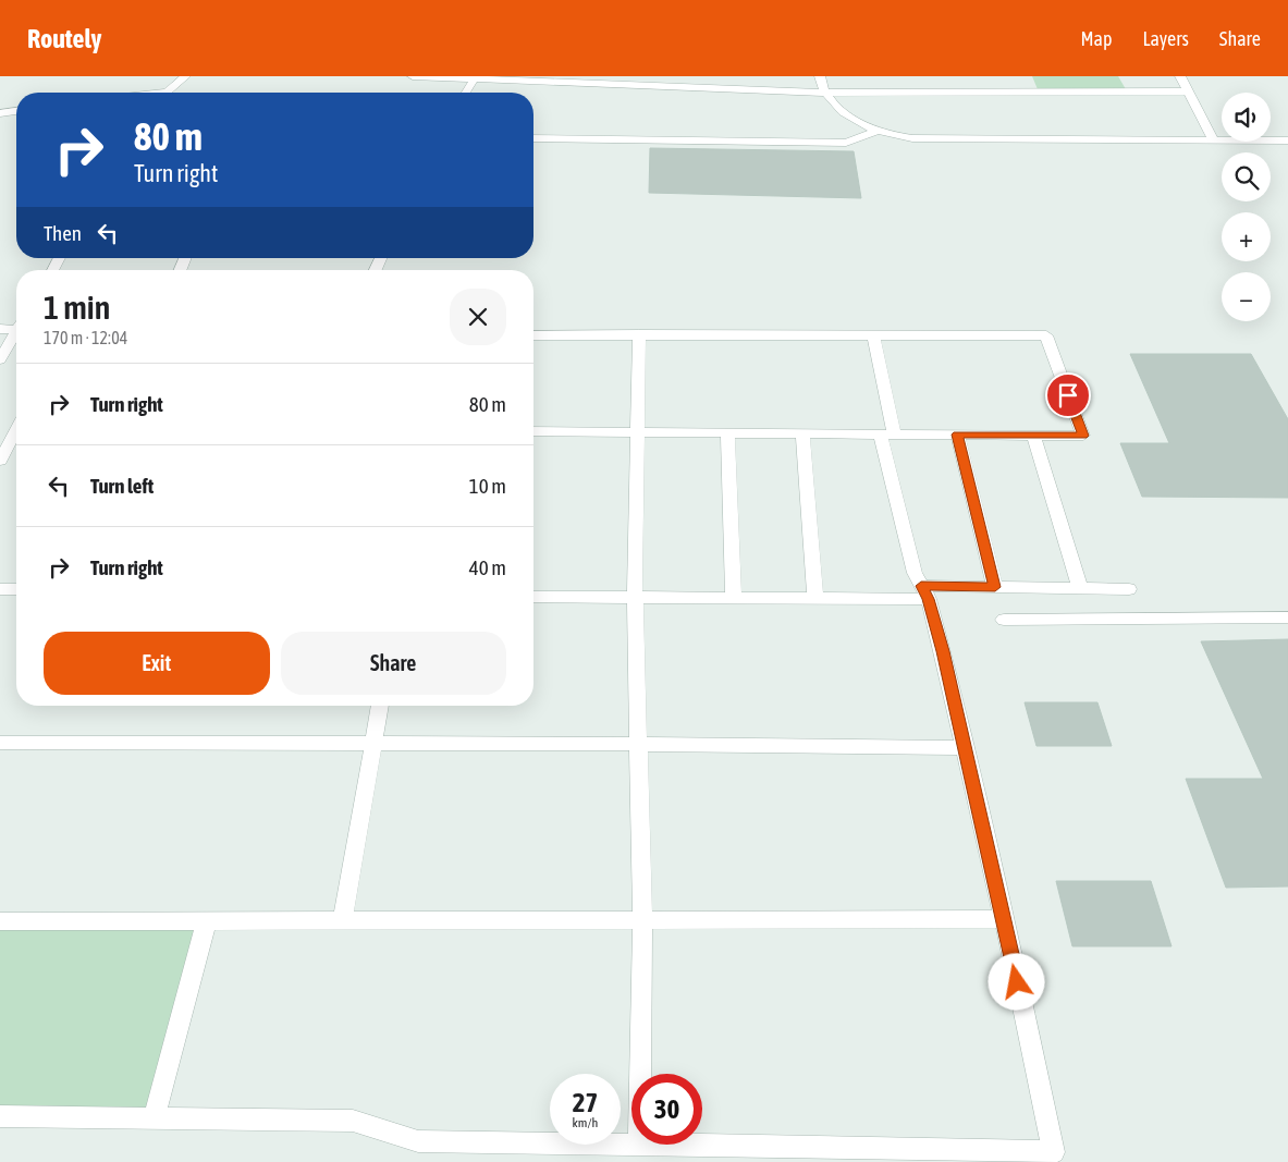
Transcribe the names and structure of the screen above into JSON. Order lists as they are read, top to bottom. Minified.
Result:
{"page":{"header":"Routely","nav":["Map","Layers","Share"],"map_buttons":["+","−"],"turn":["80 m","Turn right"],"then":"Then","heading":["1 min","170 m · 12:04"],"list":[{"name":"Turn right","value":"80 m"},{"name":"Turn left","value":"10 m"},{"name":"Turn right","value":"40 m"}],"buttons":["Exit","Share"],"speed":"27 km/h","limit":"30"}}
